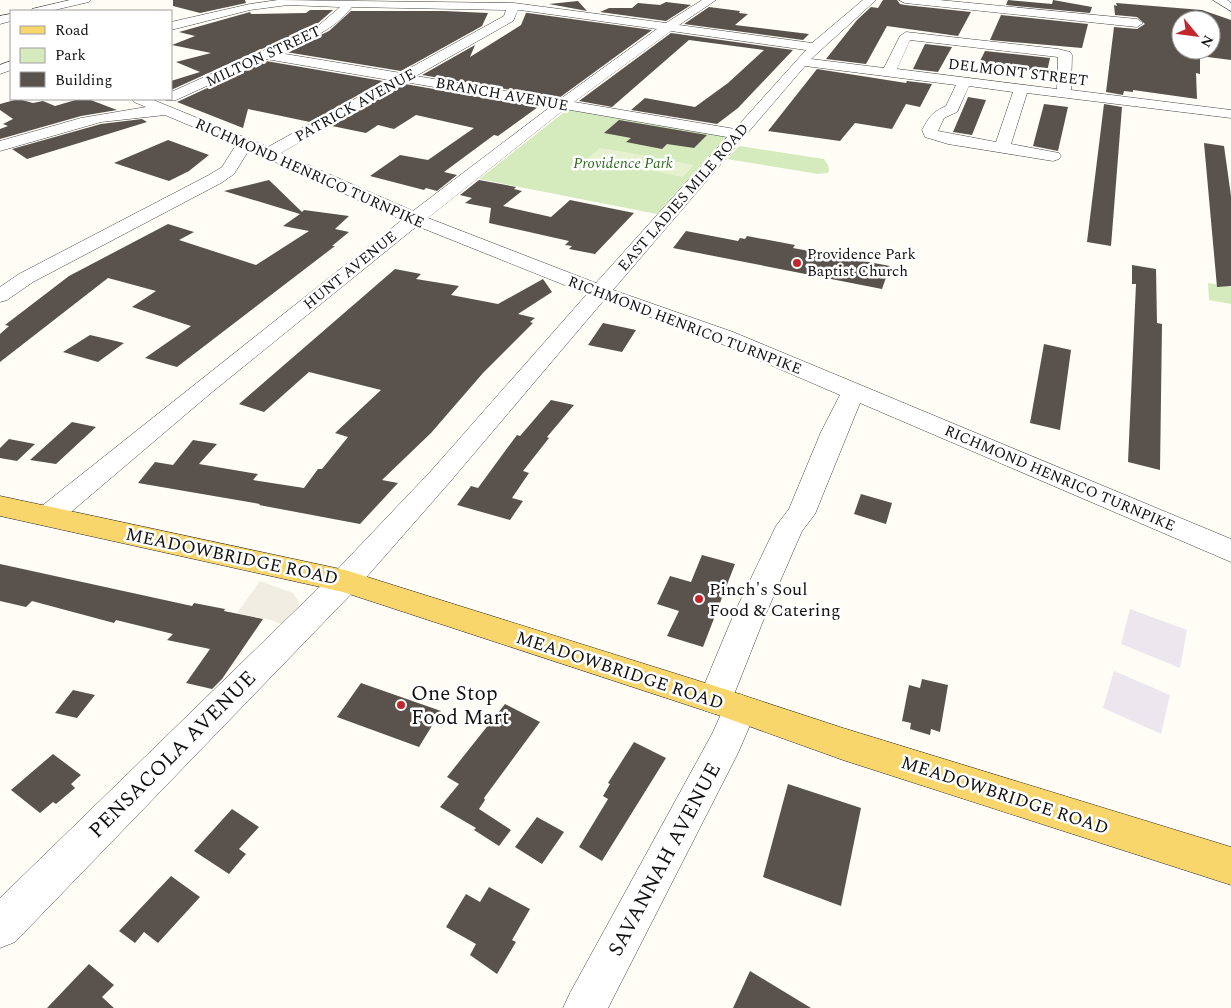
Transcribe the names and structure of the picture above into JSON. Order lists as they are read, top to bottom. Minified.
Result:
{"streets":{"main road":["MEADOWBRIDGE ROAD"],"street":["MILTON STREET","DELMONT STREET","BRANCH AVENUE","PATRICK AVENUE","RICHMOND HENRICO TURNPIKE","EAST LADIES MILE ROAD","HUNT AVENUE","PENSACOLA AVENUE","SAVANNAH AVENUE"]},"crossings":[["MILTON STREET","BRANCH AVENUE"],["MILTON STREET","RICHMOND HENRICO TURNPIKE"],["DELMONT STREET","EAST LADIES MILE ROAD"],["BRANCH AVENUE","PATRICK AVENUE"],["BRANCH AVENUE","EAST LADIES MILE ROAD"],["BRANCH AVENUE","HUNT AVENUE"],["PATRICK AVENUE","RICHMOND HENRICO TURNPIKE"],["RICHMOND HENRICO TURNPIKE","EAST LADIES MILE ROAD"],["RICHMOND HENRICO TURNPIKE","HUNT AVENUE"],["RICHMOND HENRICO TURNPIKE","SAVANNAH AVENUE"],["EAST LADIES MILE ROAD","MEADOWBRIDGE ROAD"],["EAST LADIES MILE ROAD","PENSACOLA AVENUE"],["HUNT AVENUE","MEADOWBRIDGE ROAD"],["MEADOWBRIDGE ROAD","PENSACOLA AVENUE"],["MEADOWBRIDGE ROAD","SAVANNAH AVENUE"]],"parks":["Providence Park"],"places":["Providence Park Baptist Church","Pinch's Soul Food & Catering","One Stop Food Mart"],"legend":["Road","Park","Building"],"north":"bottom right"}
